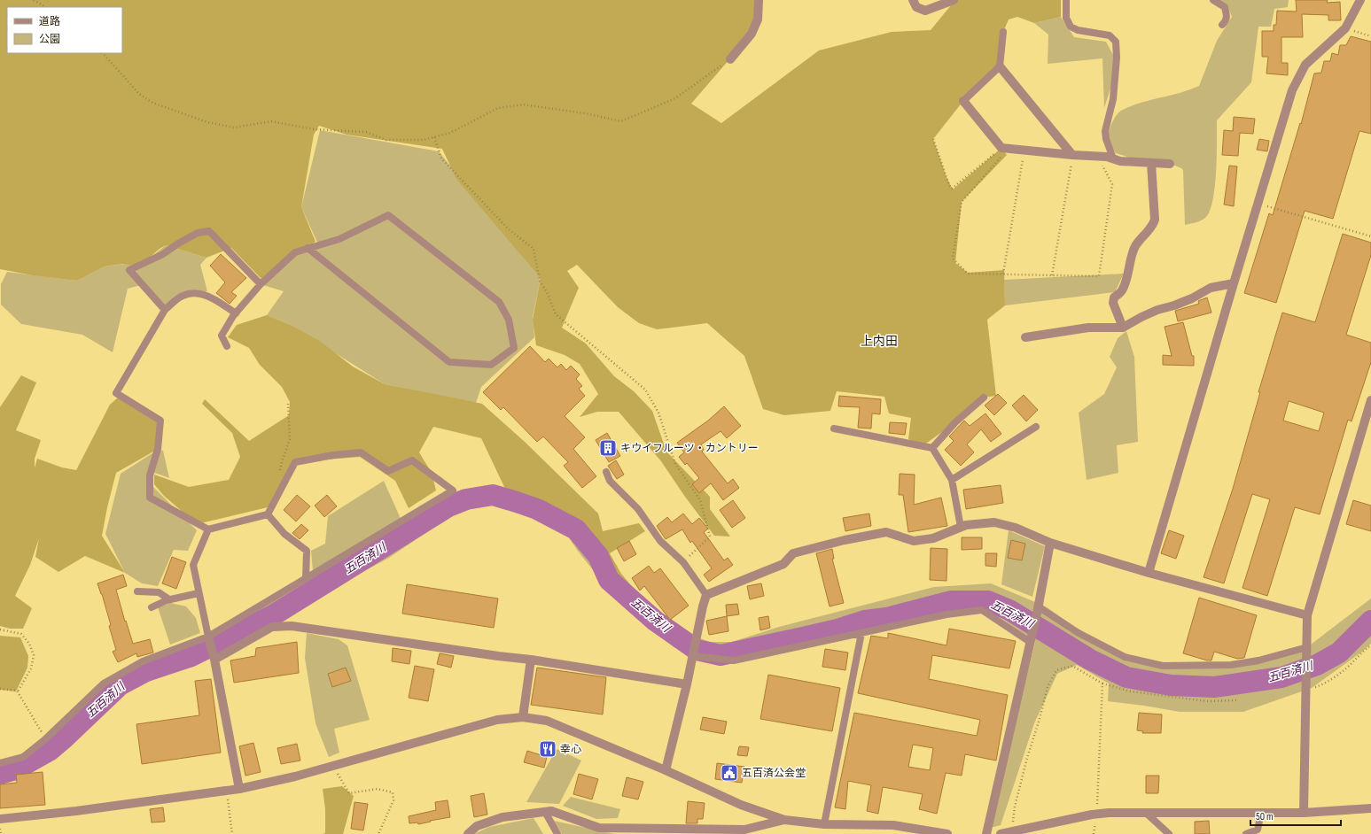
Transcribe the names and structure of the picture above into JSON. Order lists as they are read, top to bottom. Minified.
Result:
{"districts":["上内田"],"water":["五百済川"],"places":{"building":["キウイフルーツ・カントリー"],"restaurant":["幸心"],"public building":["五百済公会堂"]},"legend":["道路","公園"],"scale_bar":"50 m"}
